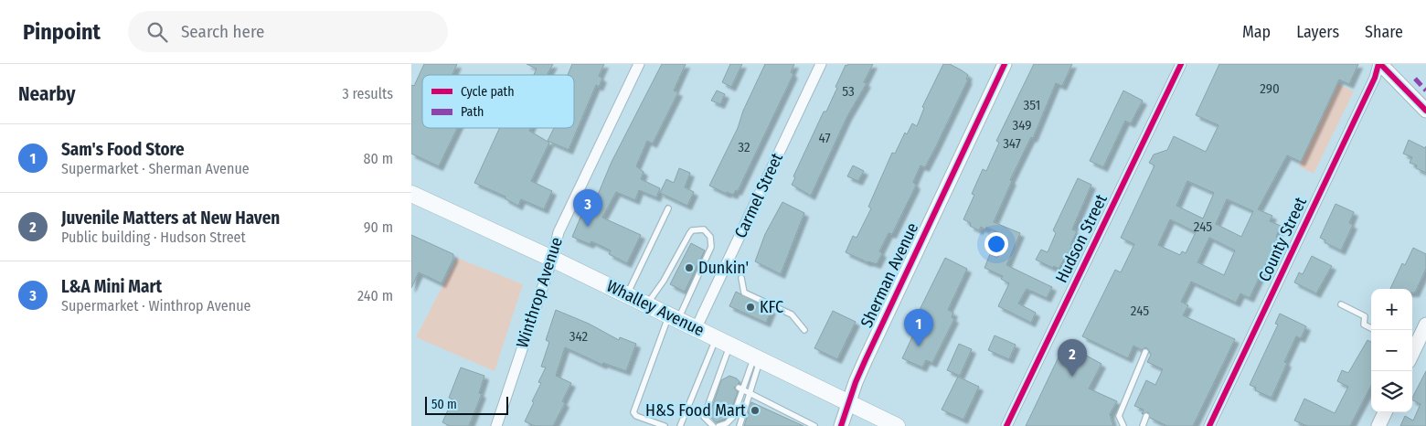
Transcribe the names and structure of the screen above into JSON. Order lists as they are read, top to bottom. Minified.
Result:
{"streets":{"main road":["Sherman Avenue","Whalley Avenue"],"street":["Carmel Street","Hudson Street","County Street","Winthrop Avenue"]},"crossings":[["Carmel Street","Whalley Avenue"],["Sherman Avenue","Whalley Avenue"],["Winthrop Avenue","Whalley Avenue"]],"places":["Dunkin'","KFC","H&S Food Mart"],"house_numbers":["290","53","351","349","47","347","32","245","245","342"],"legend":["Cycle path","Path"],"scale_bar":"50 m","page":{"header":"Pinpoint","search":"Search here","nav":["Map","Layers","Share"],"heading":["Nearby","3 results"],"list":[{"mark":"1","name":"Sam's Food Store","note":"Supermarket · Sherman Avenue","value":"80 m"},{"mark":"2","name":"Juvenile Matters at New Haven","note":"Public building · Hudson Street","value":"90 m"},{"mark":"3","name":"L&A Mini Mart","note":"Supermarket · Winthrop Avenue","value":"240 m"}],"pins":["3","1","2"],"map_buttons":["+","−"],"scale":"50 m"}}
